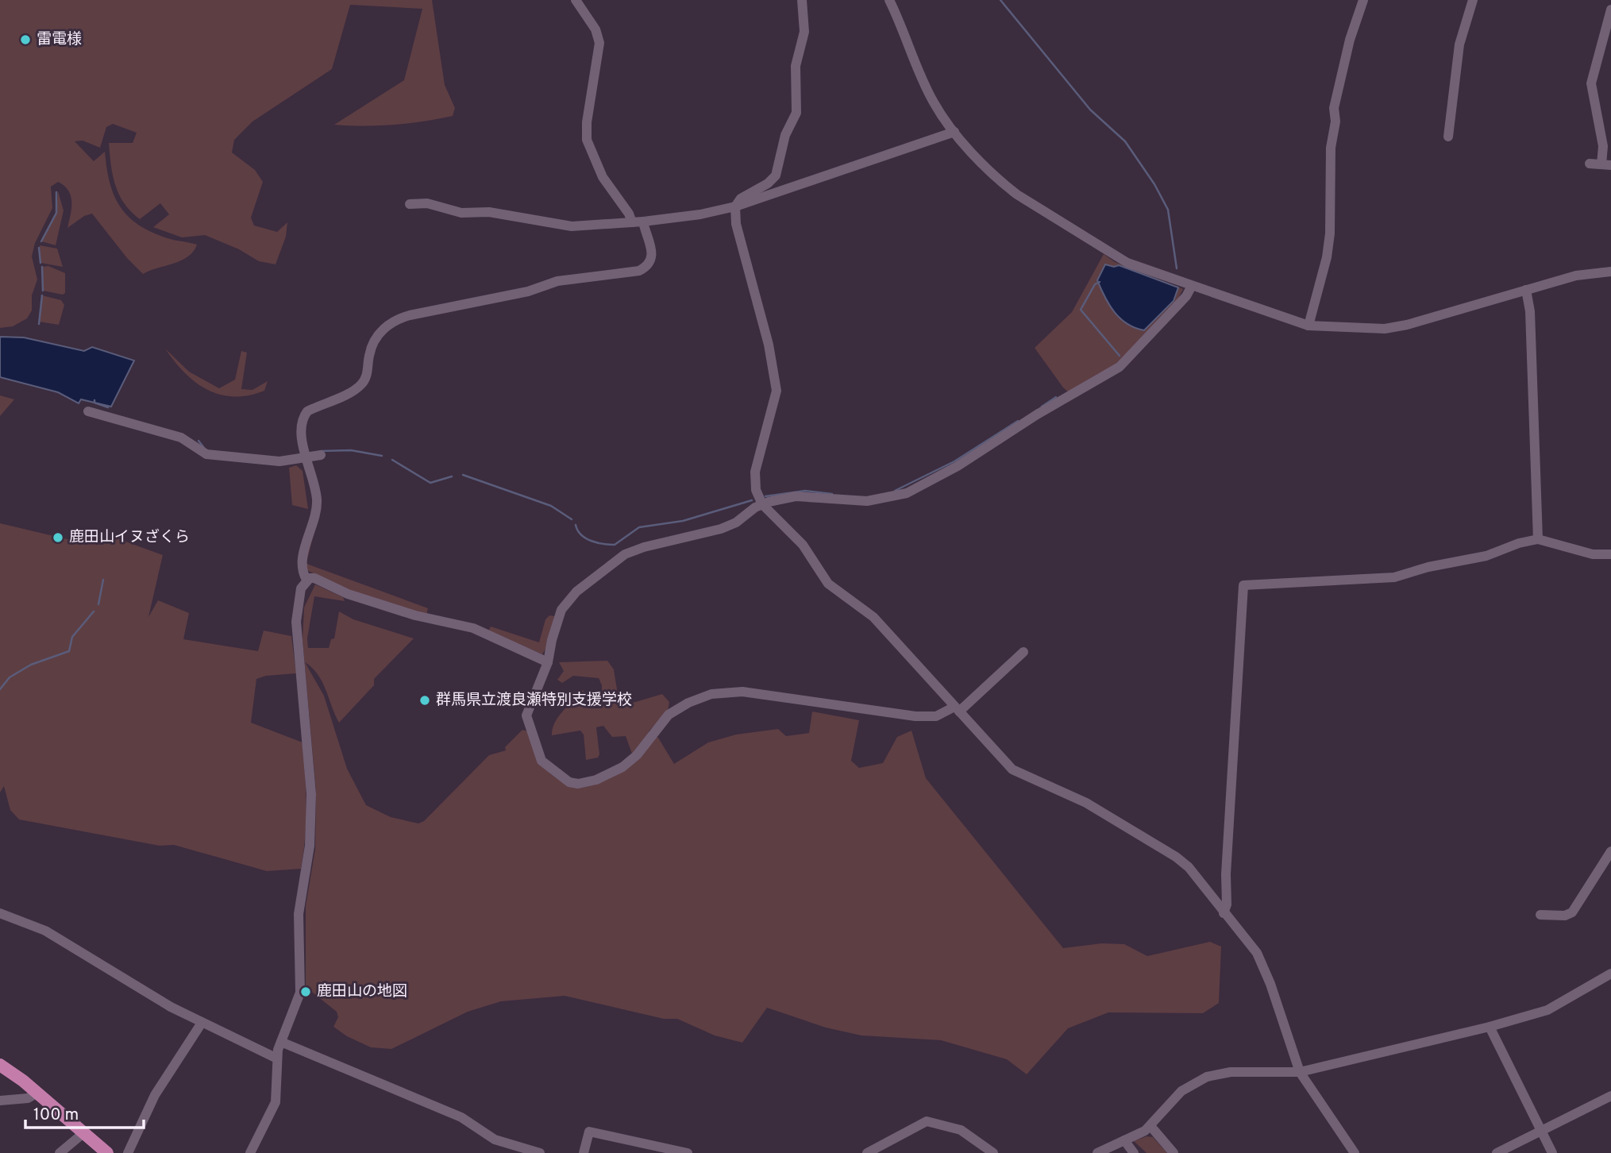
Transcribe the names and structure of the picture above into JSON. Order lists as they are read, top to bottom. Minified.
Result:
{"places":["雷電様","鹿田山イヌざくら","群馬県立渡良瀬特別支援学校","鹿田山の地図"],"scale_bar":"100 m"}
